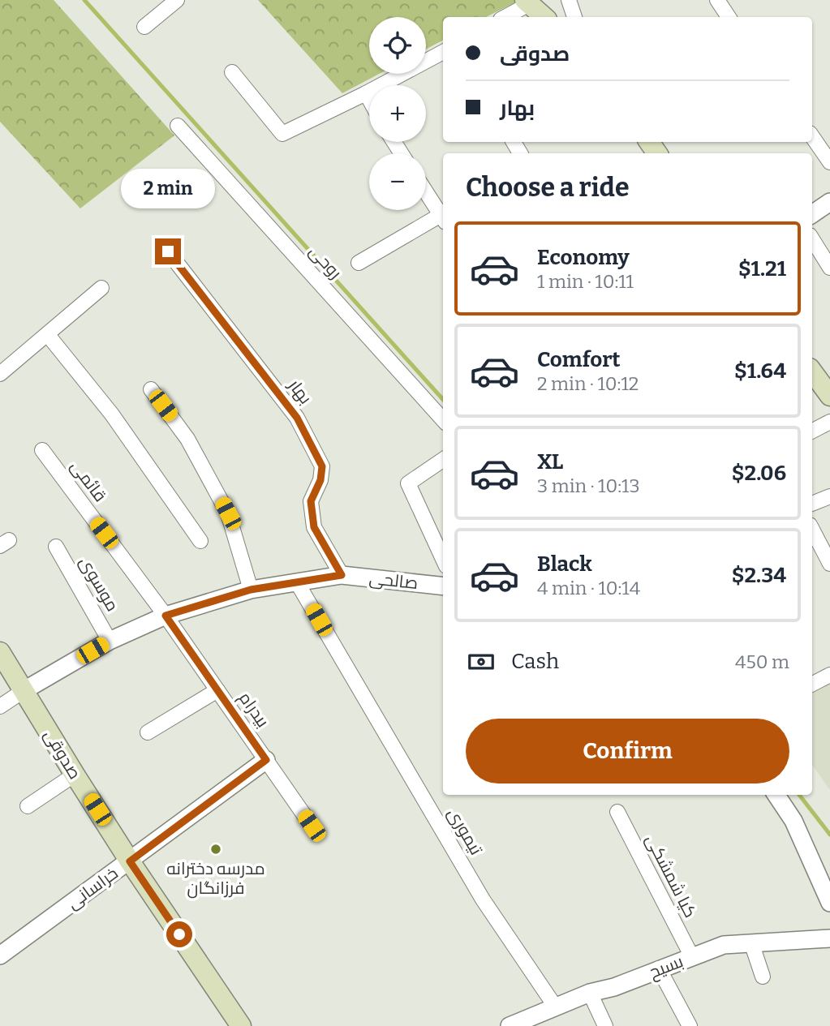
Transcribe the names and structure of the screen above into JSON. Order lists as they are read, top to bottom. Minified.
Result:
{"streets":{"main road":["صدوقی"],"street":["روحی","بهار","قائمی","صالحی","موسوی","بیدرام","تیموری","کیا شمشکی","خراسانی","بسیح"]},"crossings":[["بهار","صالحی"],["قائمی","صالحی"],["قائمی","بیدرام"],["صالحی","موسوی"],["صالحی","بیدرام"],["صالحی","صدوقی"],["صالحی","تیموری"],["بیدرام","خراسانی"],["صدوقی","خراسانی"],["تیموری","بسیح"],["کیا شمشکی","بسیح"]],"places":["مدرسه دخترانه فرزانگان"],"page":{"map_buttons":["+","−"],"banner":["صدوقی","بهار"],"heading":"Choose a ride","bubble":"2 min","list":[{"name":"Economy","note":"1 min · 10:11","value":"$1.21"},{"name":"Comfort","note":"2 min · 10:12","value":"$1.64"},{"name":"XL","note":"3 min · 10:13","value":"$2.06"},{"name":"Black","note":"4 min · 10:14","value":"$2.34"}],"pay":["Cash","450 m"],"buttons":"Confirm"}}
